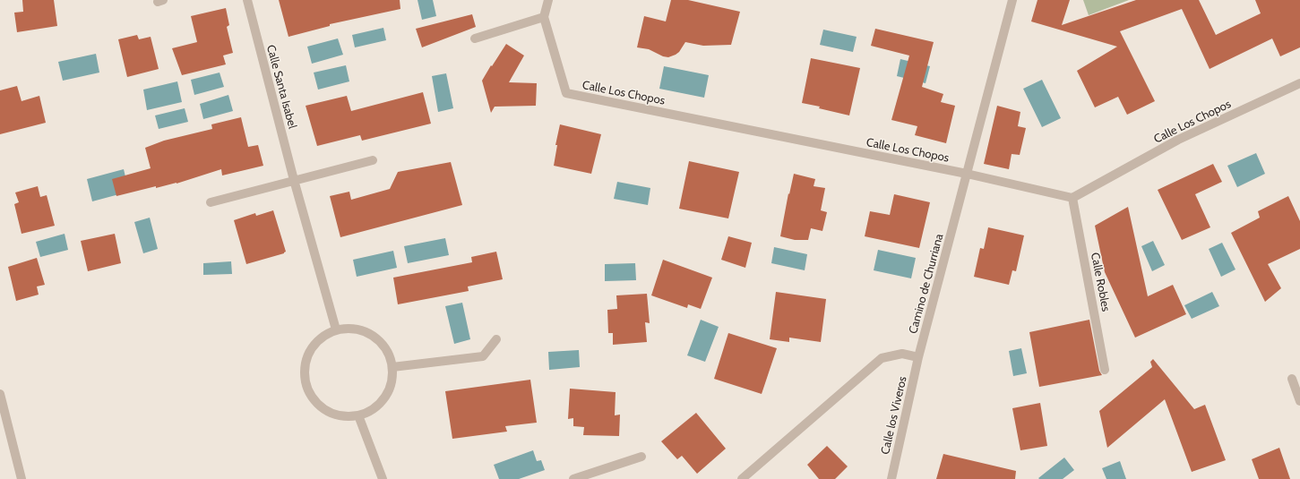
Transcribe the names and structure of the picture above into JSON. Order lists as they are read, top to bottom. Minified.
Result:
{"streets":{"street":["Calle Santa Isabel","Calle Los Chopos","Calle Robles","Camino de Churriana","Calle los Viveros"]},"crossings":[["Calle Los Chopos","Calle Robles"],["Calle Los Chopos","Camino de Churriana"],["Camino de Churriana","Calle los Viveros"]]}
